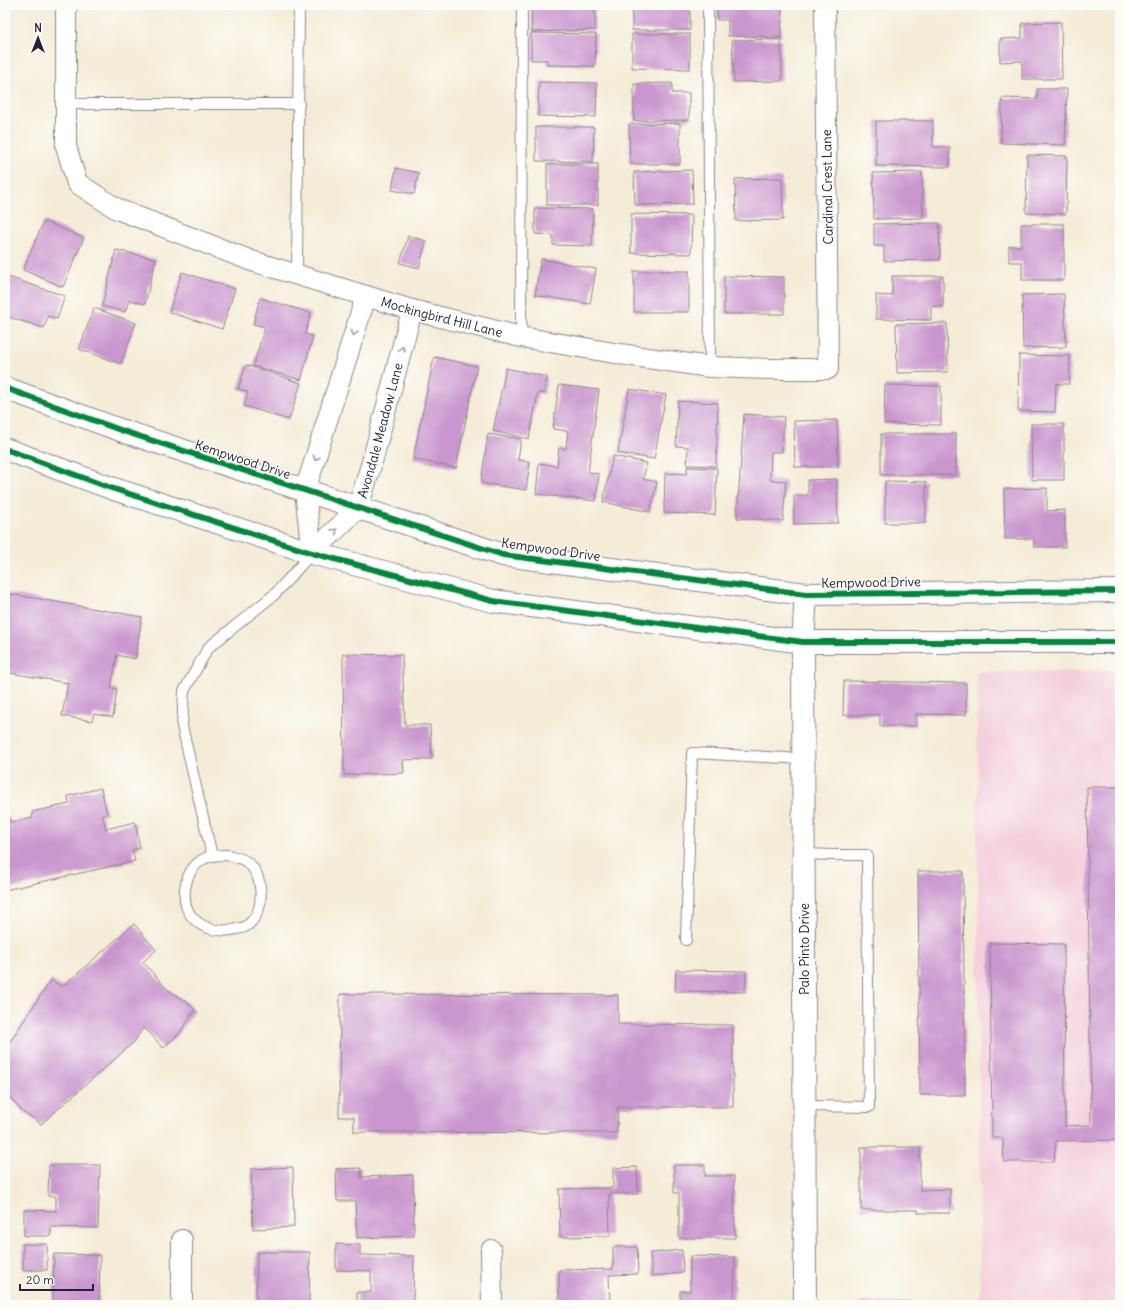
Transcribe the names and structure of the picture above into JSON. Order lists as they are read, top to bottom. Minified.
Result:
{"streets":{"main road":["Kempwood Drive","Palo Pinto Drive"],"street":["Cardinal Crest Lane","Mockingbird Hill Lane","Avondale Meadow Lane"]},"crossings":[["Cardinal Crest Lane","Mockingbird Hill Lane"],["Mockingbird Hill Lane","Avondale Meadow Lane"],["Avondale Meadow Lane","Kempwood Drive"],["Kempwood Drive","Palo Pinto Drive"]],"scale_bar":"20 m","north":"top"}
